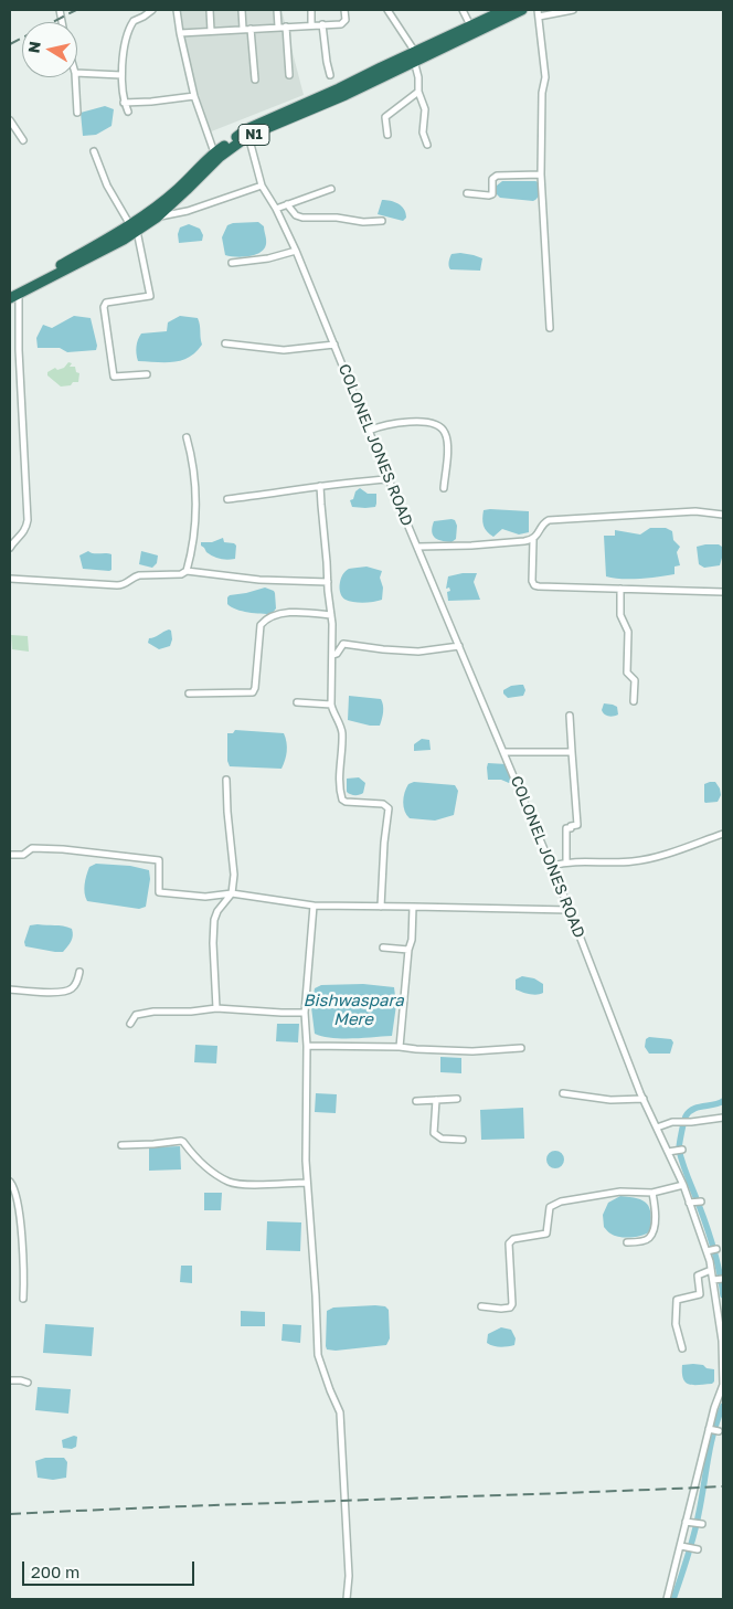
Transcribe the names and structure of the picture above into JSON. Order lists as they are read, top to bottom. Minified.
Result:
{"streets":{"highway":["N1"],"street":["COLONEL JONES ROAD"]},"crossings":[["N1","COLONEL JONES ROAD"]],"water":["Bishwaspara Mere"],"scale_bar":"200 m","north":"left"}
